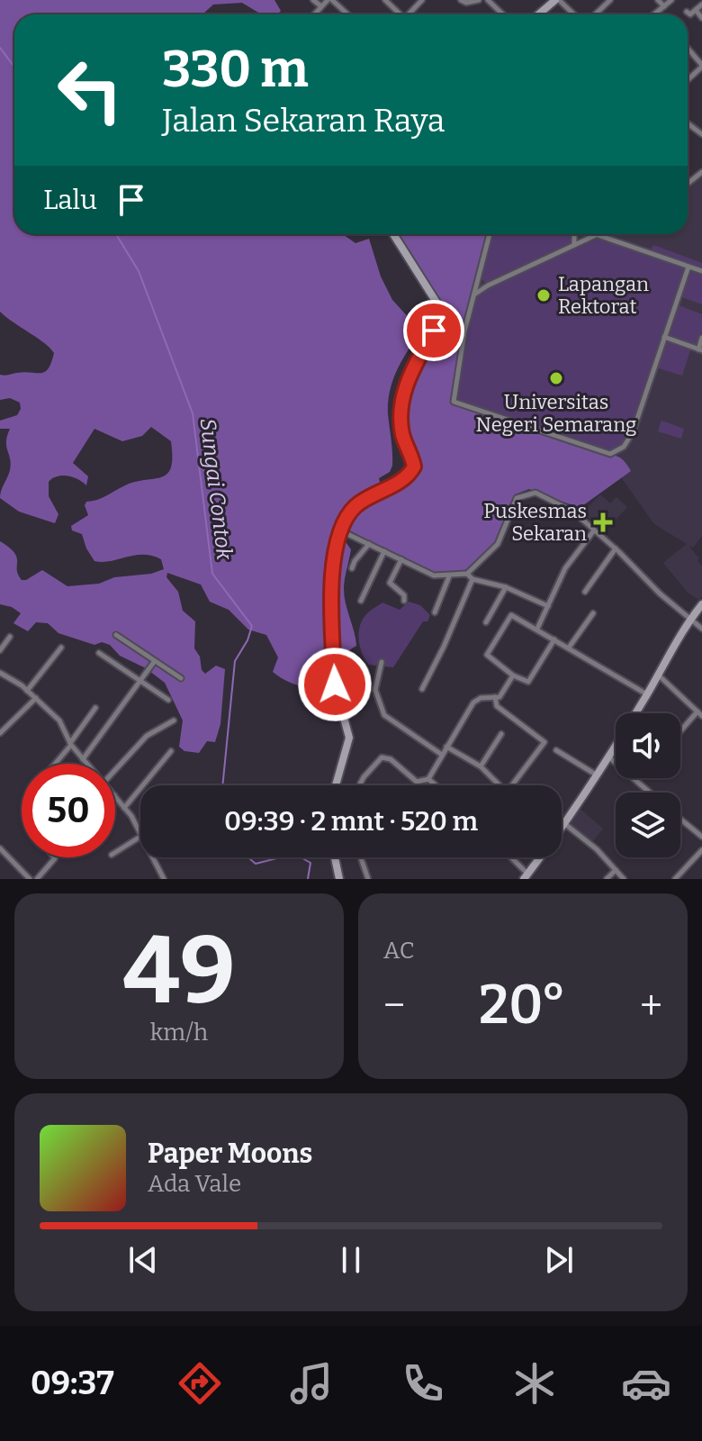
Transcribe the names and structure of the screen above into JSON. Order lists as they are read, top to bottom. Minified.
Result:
{"water":["Sungai Contok"],"places":{"other":["Lapangan Rektorat","Universitas Negeri Semarang"],"health":["Puskesmas Sekaran"]},"page":{"turn":["330 m","Jalan Sekaran Raya"],"then":"Lalu","limit":"50","trip":"09:39 · 2 mnt · 520 m","tile":[["49","km/h"],"AC"],"heat":["−","20°","+"],"song":["Paper Moons","Ada Vale"],"tabs":"09:37"}}
